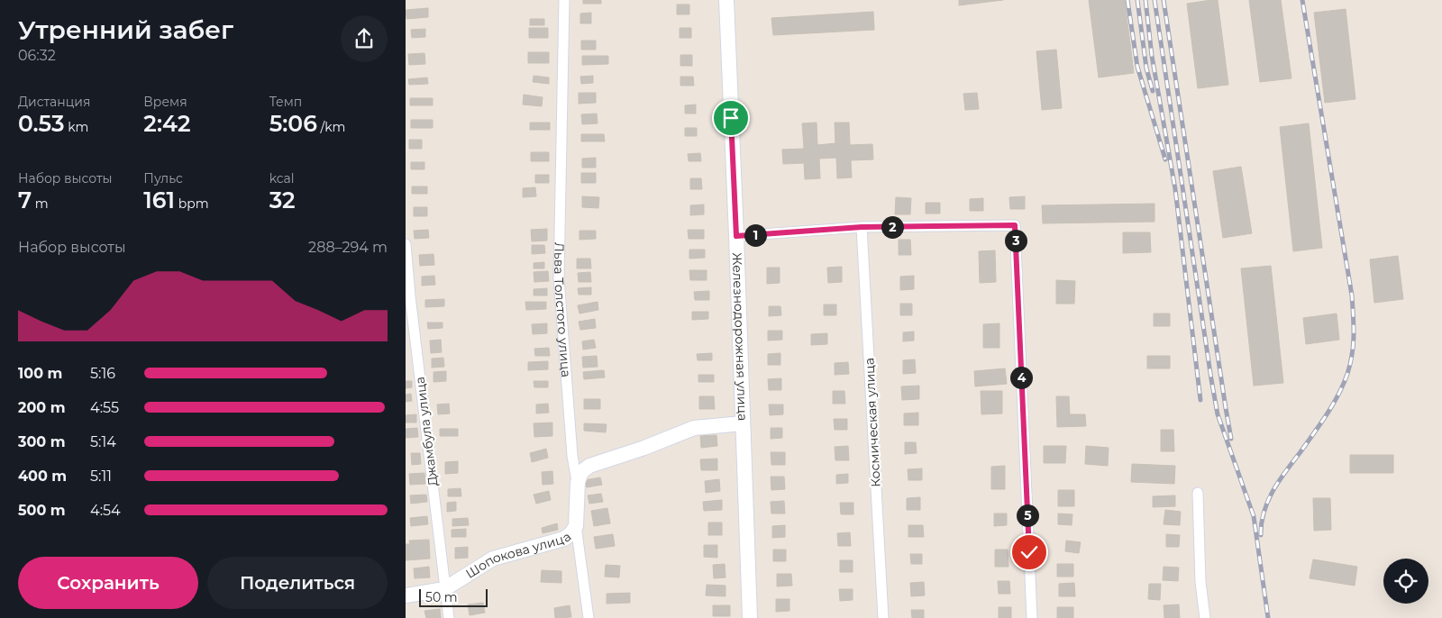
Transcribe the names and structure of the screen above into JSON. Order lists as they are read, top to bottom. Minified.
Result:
{"streets":{"street":["Льва Толстого улица","Железнодорожная улица","Космическая улица","Джамбула улица","Шопокова улица"]},"crossings":[["Льва Толстого улица","Шопокова улица"],["Джамбула улица","Шопокова улица"]],"scale_bar":"50 m","page":{"heading":["Утренний забег","06:32"],"stats":[["Дистанция","0.53 km"],["Время","2:42"],["Темп","5:06 /km"],["Набор высоты","7 m"],["Пульс","161 bpm"],["kcal","32"]],"pins":["2","1","3","4","5"],"chart":["Набор высоты","288–294 m"],"list":[{"name":"100 m","note":"5:16"},{"name":"200 m","note":"4:55"},{"name":"300 m","note":"5:14"},{"name":"400 m","note":"5:11"},{"name":"500 m","note":"4:54"}],"buttons":["Сохранить","Поделиться"],"scale":"50 m"}}
